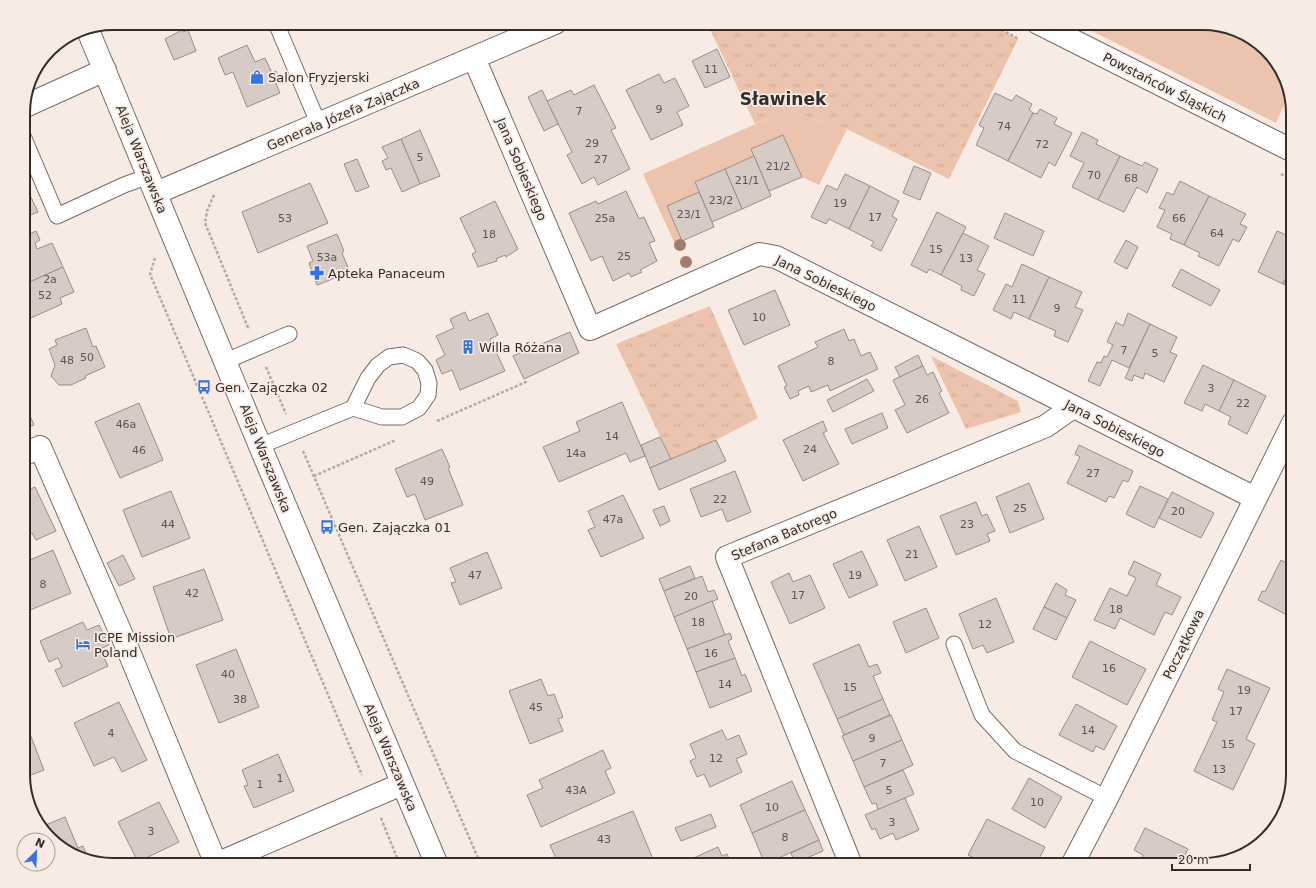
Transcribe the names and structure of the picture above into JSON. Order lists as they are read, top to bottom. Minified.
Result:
{"streets":{"street":["Powstańców Śląskich","Generała Józefa Zajączka","Aleja Warszawska","Jana Sobieskiego","Stefana Batorego","Początkowa"]},"crossings":[["Generała Józefa Zajączka","Aleja Warszawska"],["Generała Józefa Zajączka","Jana Sobieskiego"],["Jana Sobieskiego","Stefana Batorego"],["Jana Sobieskiego","Początkowa"]],"districts":["Sławinek"],"places":{"shop":["Salon Fryzjerski"],"pharmacy":["Apteka Panaceum"],"building":["Willa Różana"],"bus stop":["Gen. Zajączka 02","Gen. Zajączka 01"],"hotel":["ICPE Mission Poland"]},"house_numbers":["11","9","7","74","29","72","5","27","21/2","70","68","21/1","23/2","19","23/1","17","53","25a","66","64","18","15","25","53a","13","2a","52","11","9","10","7","5","50","48","8","3","26","22","46a","14","24","46","14a","27","49","22","25","20","47a","44","23","21","47","19","8","42","17","20","18","18","12","16","16","40","14","15","19","38","45","17","14","4","9","15","12","7","13","1","1","43A","5","10","10","3","3","8","43"],"scale_bar":"20 m","north":"top right"}
